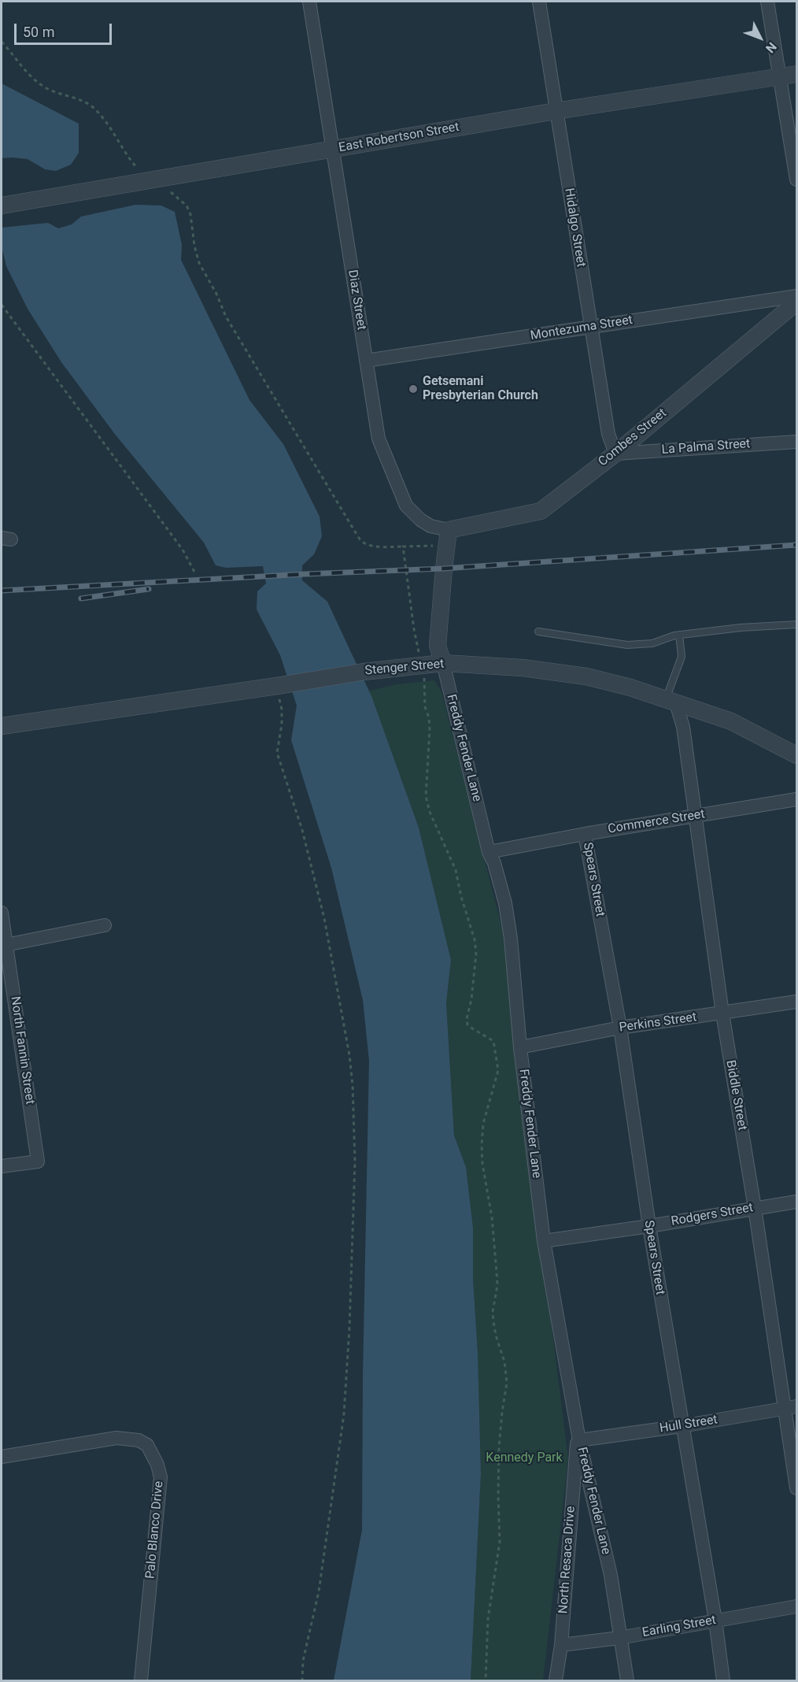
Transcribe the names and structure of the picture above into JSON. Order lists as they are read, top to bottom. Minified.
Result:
{"streets":{"street":["East Robertson Street","Hidalgo Street","Diaz Street","Montezuma Street","Combes Street","La Palma Street","Stenger Street","Freddy Fender Lane","Commerce Street","Spears Street","Perkins Street","North Fannin Street","Biddle Street","Rodgers Street","Hull Street","Palo Blanco Drive","North Resaca Drive","Earling Street"]},"crossings":[["East Robertson Street","Hidalgo Street"],["East Robertson Street","Diaz Street"],["Hidalgo Street","Montezuma Street"],["Hidalgo Street","Combes Street"],["Hidalgo Street","La Palma Street"],["Diaz Street","Montezuma Street"],["Diaz Street","Combes Street"],["Diaz Street","Freddy Fender Lane"],["Combes Street","La Palma Street"],["Combes Street","Freddy Fender Lane"],["Stenger Street","Freddy Fender Lane"],["Stenger Street","Biddle Street"],["Freddy Fender Lane","Commerce Street"],["Freddy Fender Lane","Perkins Street"],["Freddy Fender Lane","Rodgers Street"],["Freddy Fender Lane","Hull Street"],["Freddy Fender Lane","North Resaca Drive"],["Freddy Fender Lane","Earling Street"],["Commerce Street","Spears Street"],["Commerce Street","Biddle Street"],["Spears Street","Perkins Street"],["Spears Street","Rodgers Street"],["Spears Street","Hull Street"],["Spears Street","Earling Street"],["Perkins Street","Biddle Street"],["Biddle Street","Rodgers Street"],["Biddle Street","Hull Street"],["Hull Street","North Resaca Drive"],["North Resaca Drive","Earling Street"]],"parks":["Kennedy Park"],"places":["Getsemani Presbyterian Church"],"scale_bar":"50 m","north":"bottom right"}
